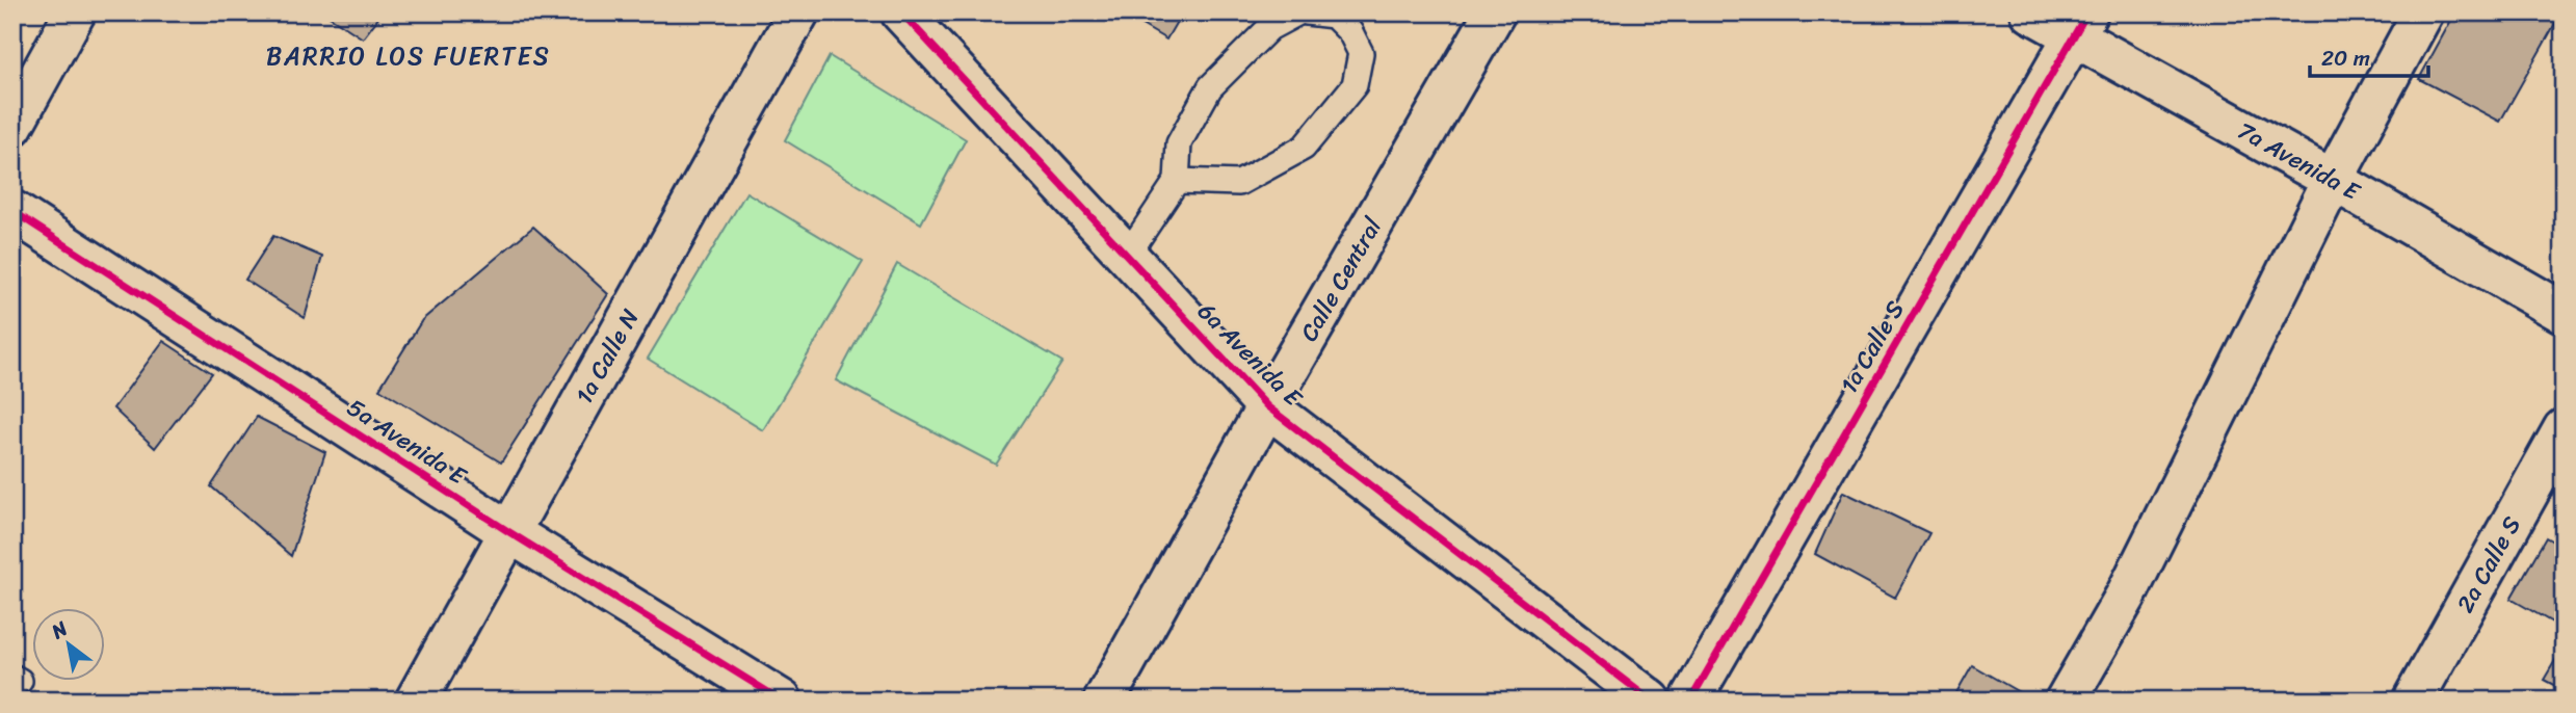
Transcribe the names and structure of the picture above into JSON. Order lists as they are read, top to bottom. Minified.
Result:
{"streets":{"street":["7a Avenida E","Calle Central","1a Calle S","6a Avenida E","1a Calle N","5a Avenida E","2a Calle S"]},"crossings":[["7a Avenida E","1a Calle S"],["Calle Central","6a Avenida E"],["1a Calle N","5a Avenida E"]],"districts":["BARRIO LOS FUERTES"],"scale_bar":"20 m","north":"top left"}
